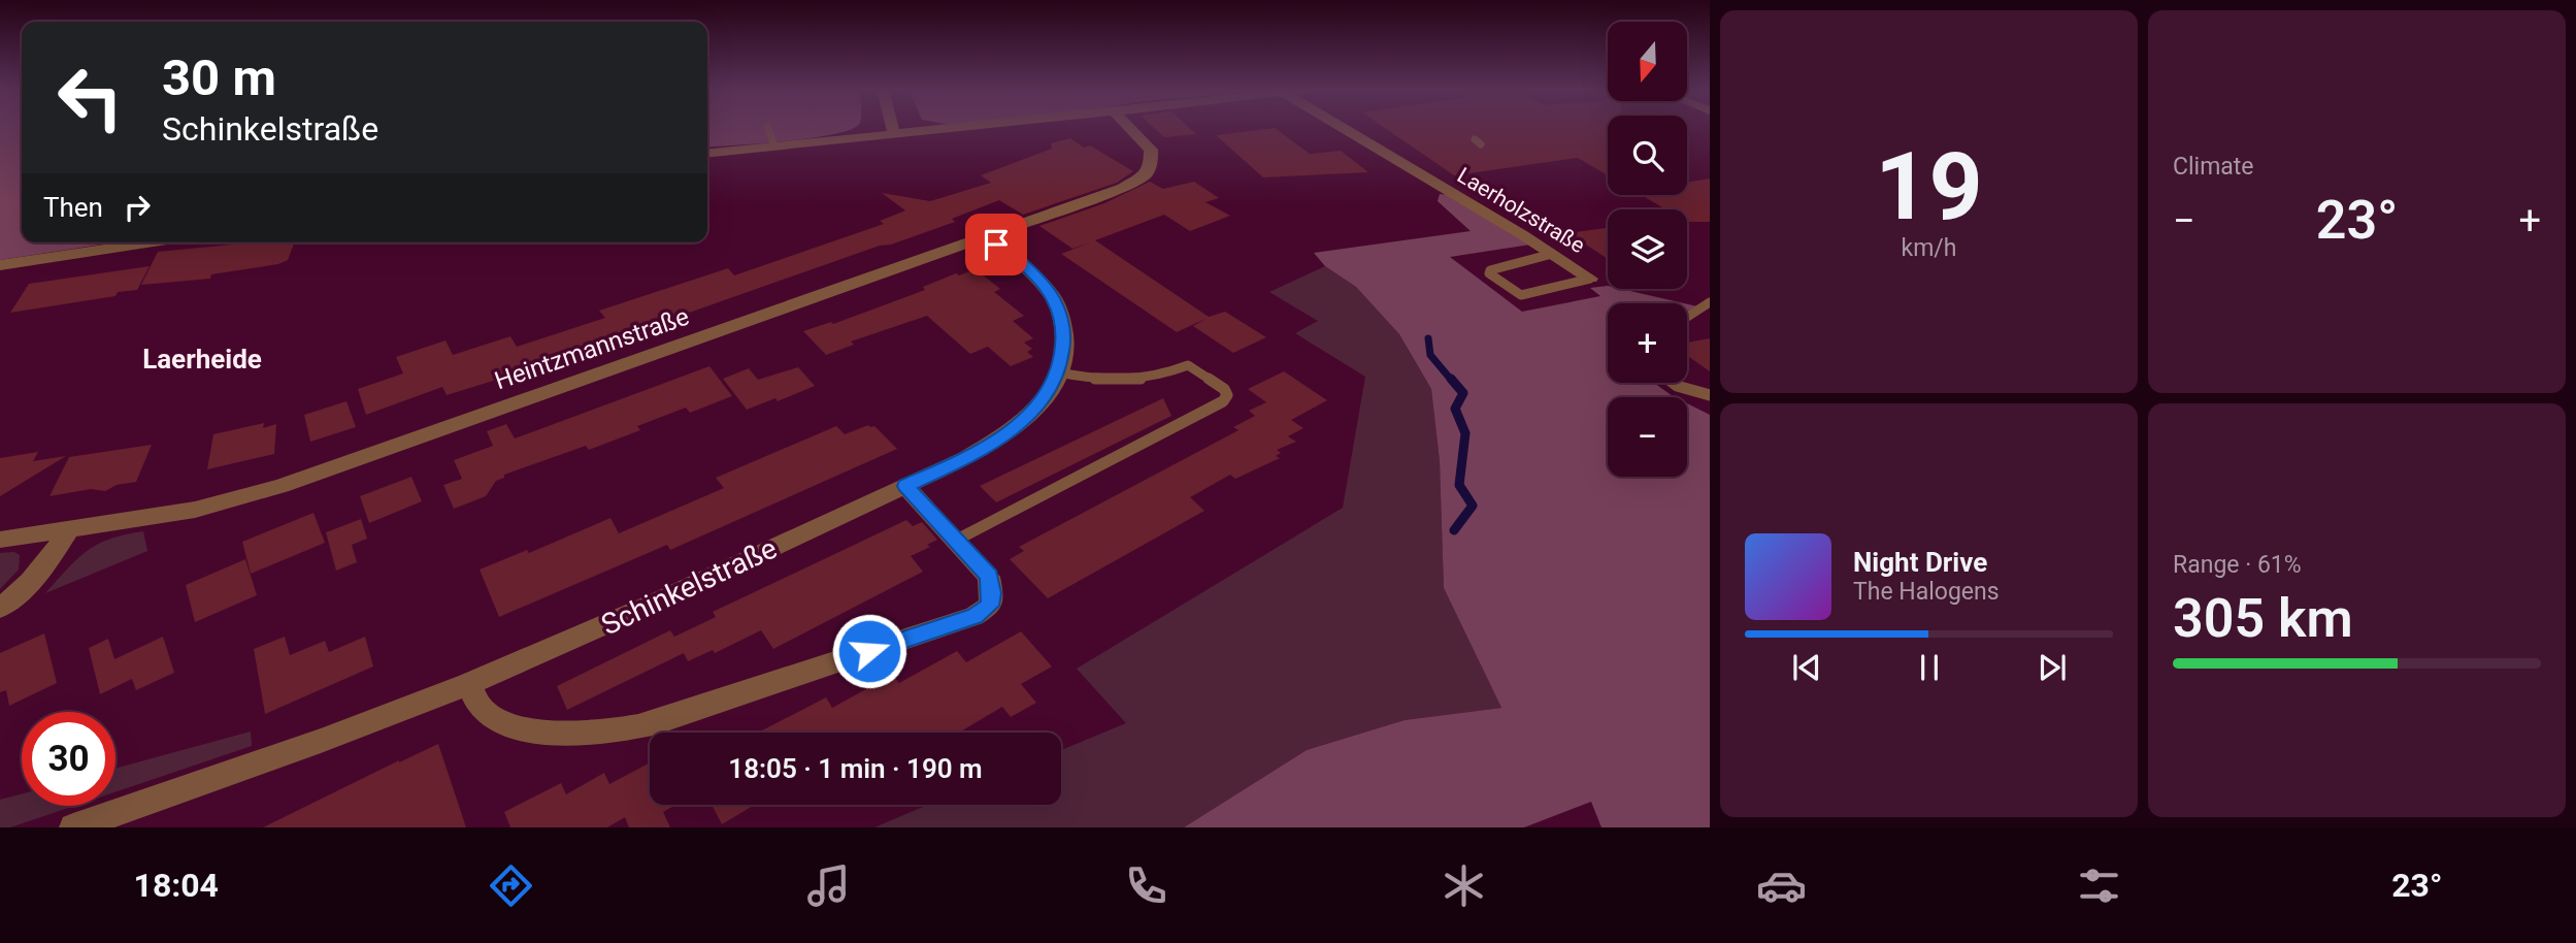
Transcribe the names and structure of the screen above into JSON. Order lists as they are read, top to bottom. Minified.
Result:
{"streets":{"street":["Laerholzstraße","Heintzmannstraße","Schinkelstraße"]},"crossings":[["Heintzmannstraße","Schinkelstraße"]],"districts":["Laerheide"],"north":"bottom","page":{"tile":[["19","km/h"],"Climate",["Range · 61%","305 km"]],"map_buttons":["+","−"],"turn":["30 m","Schinkelstraße"],"then":"Then","heat":["−","23°","+"],"song":["Night Drive","The Halogens"],"limit":"30","trip":"18:05 · 1 min · 190 m","tabs":["18:04","23°"]}}
